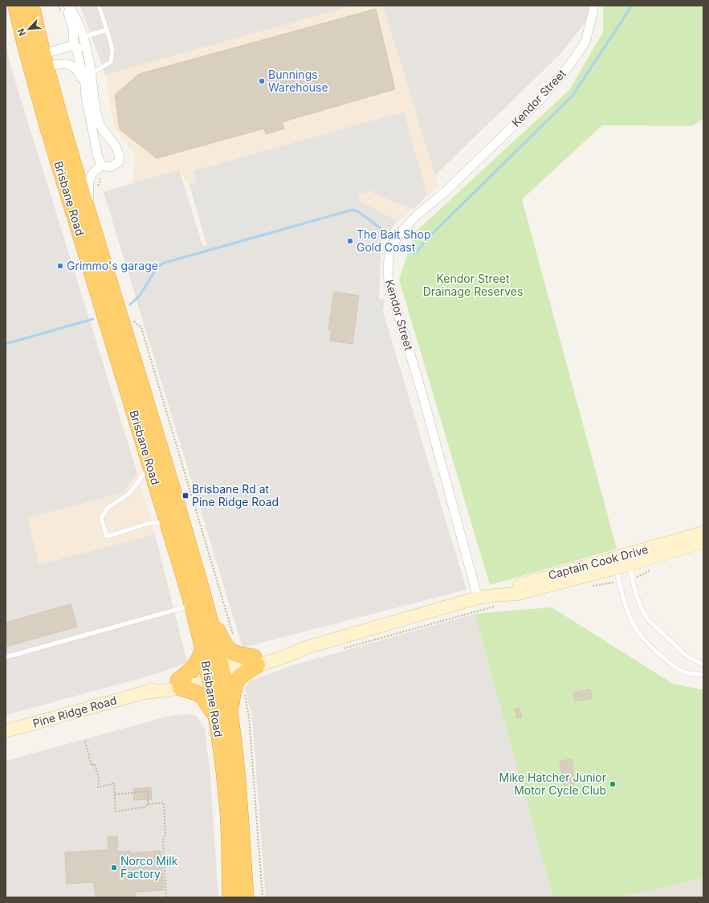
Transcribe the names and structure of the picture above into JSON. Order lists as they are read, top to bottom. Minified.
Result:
{"streets":{"highway":["Brisbane Road"],"street":["Kendor Street","Captain Cook Drive","Pine Ridge Road"]},"crossings":[["Kendor Street","Captain Cook Drive"],["Brisbane Road","Captain Cook Drive"],["Brisbane Road","Pine Ridge Road"],["Captain Cook Drive","Pine Ridge Road"]],"parks":["Kendor Street Drainage Reserves"],"places":{"other":["Bunnings Warehouse","The Bait Shop Gold Coast","Grimmo's garage","Mike Hatcher Junior Motor Cycle Club","Norco Milk Factory"],"transit":["Brisbane Rd at Pine Ridge Road"]},"north":"bottom left"}
